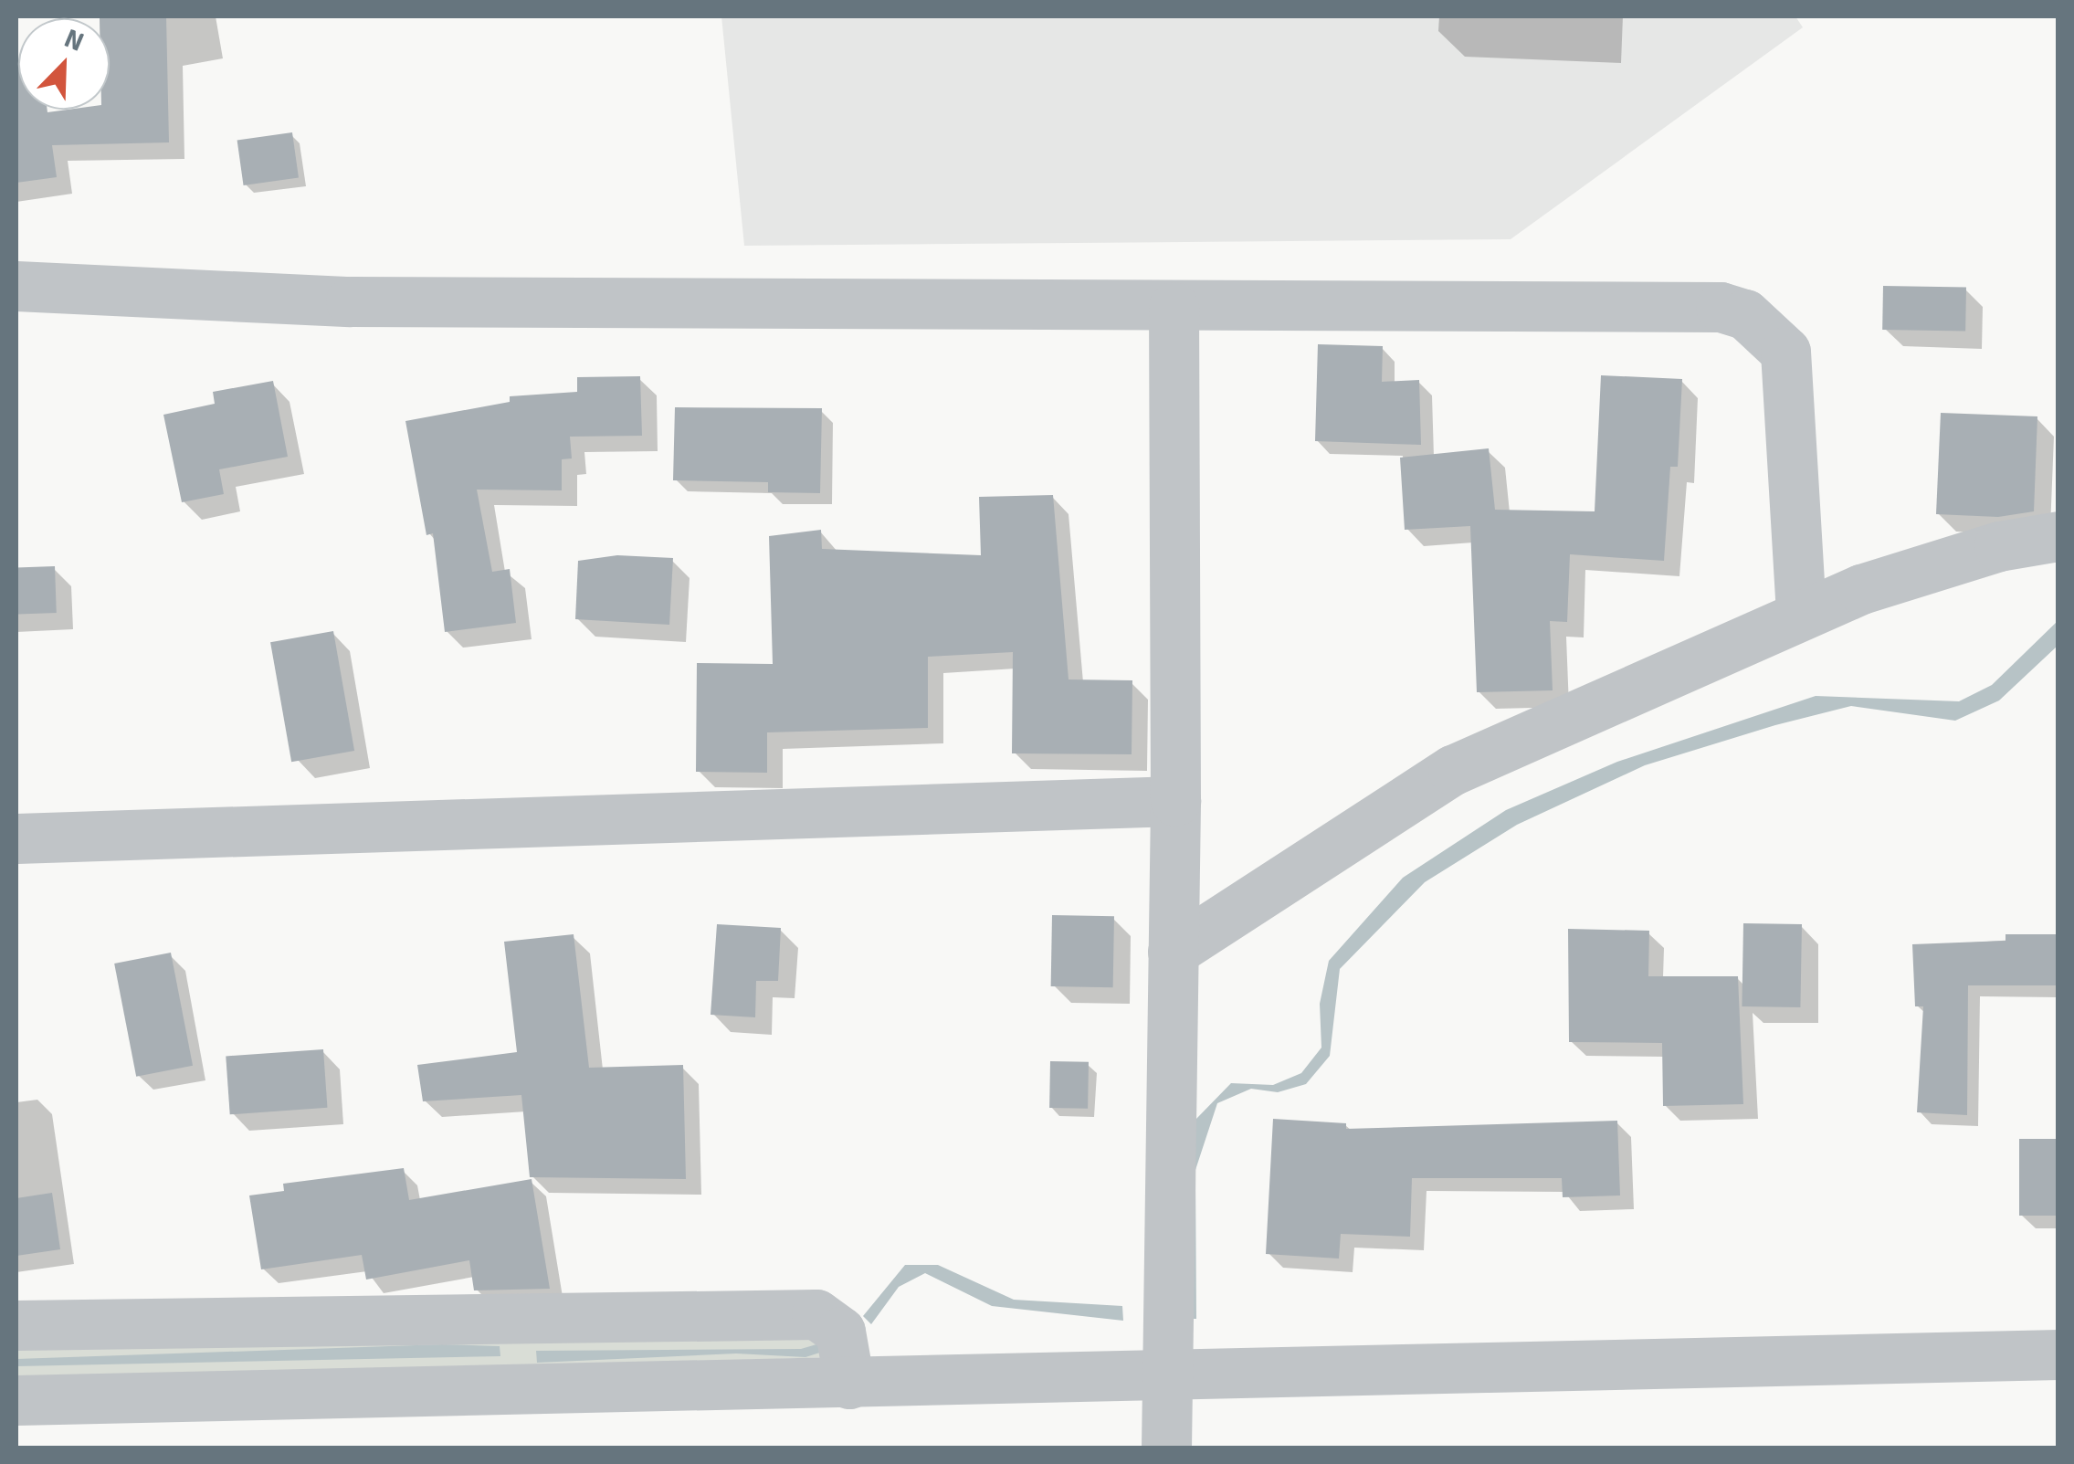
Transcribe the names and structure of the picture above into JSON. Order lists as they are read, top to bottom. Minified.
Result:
{"north":"top right"}
